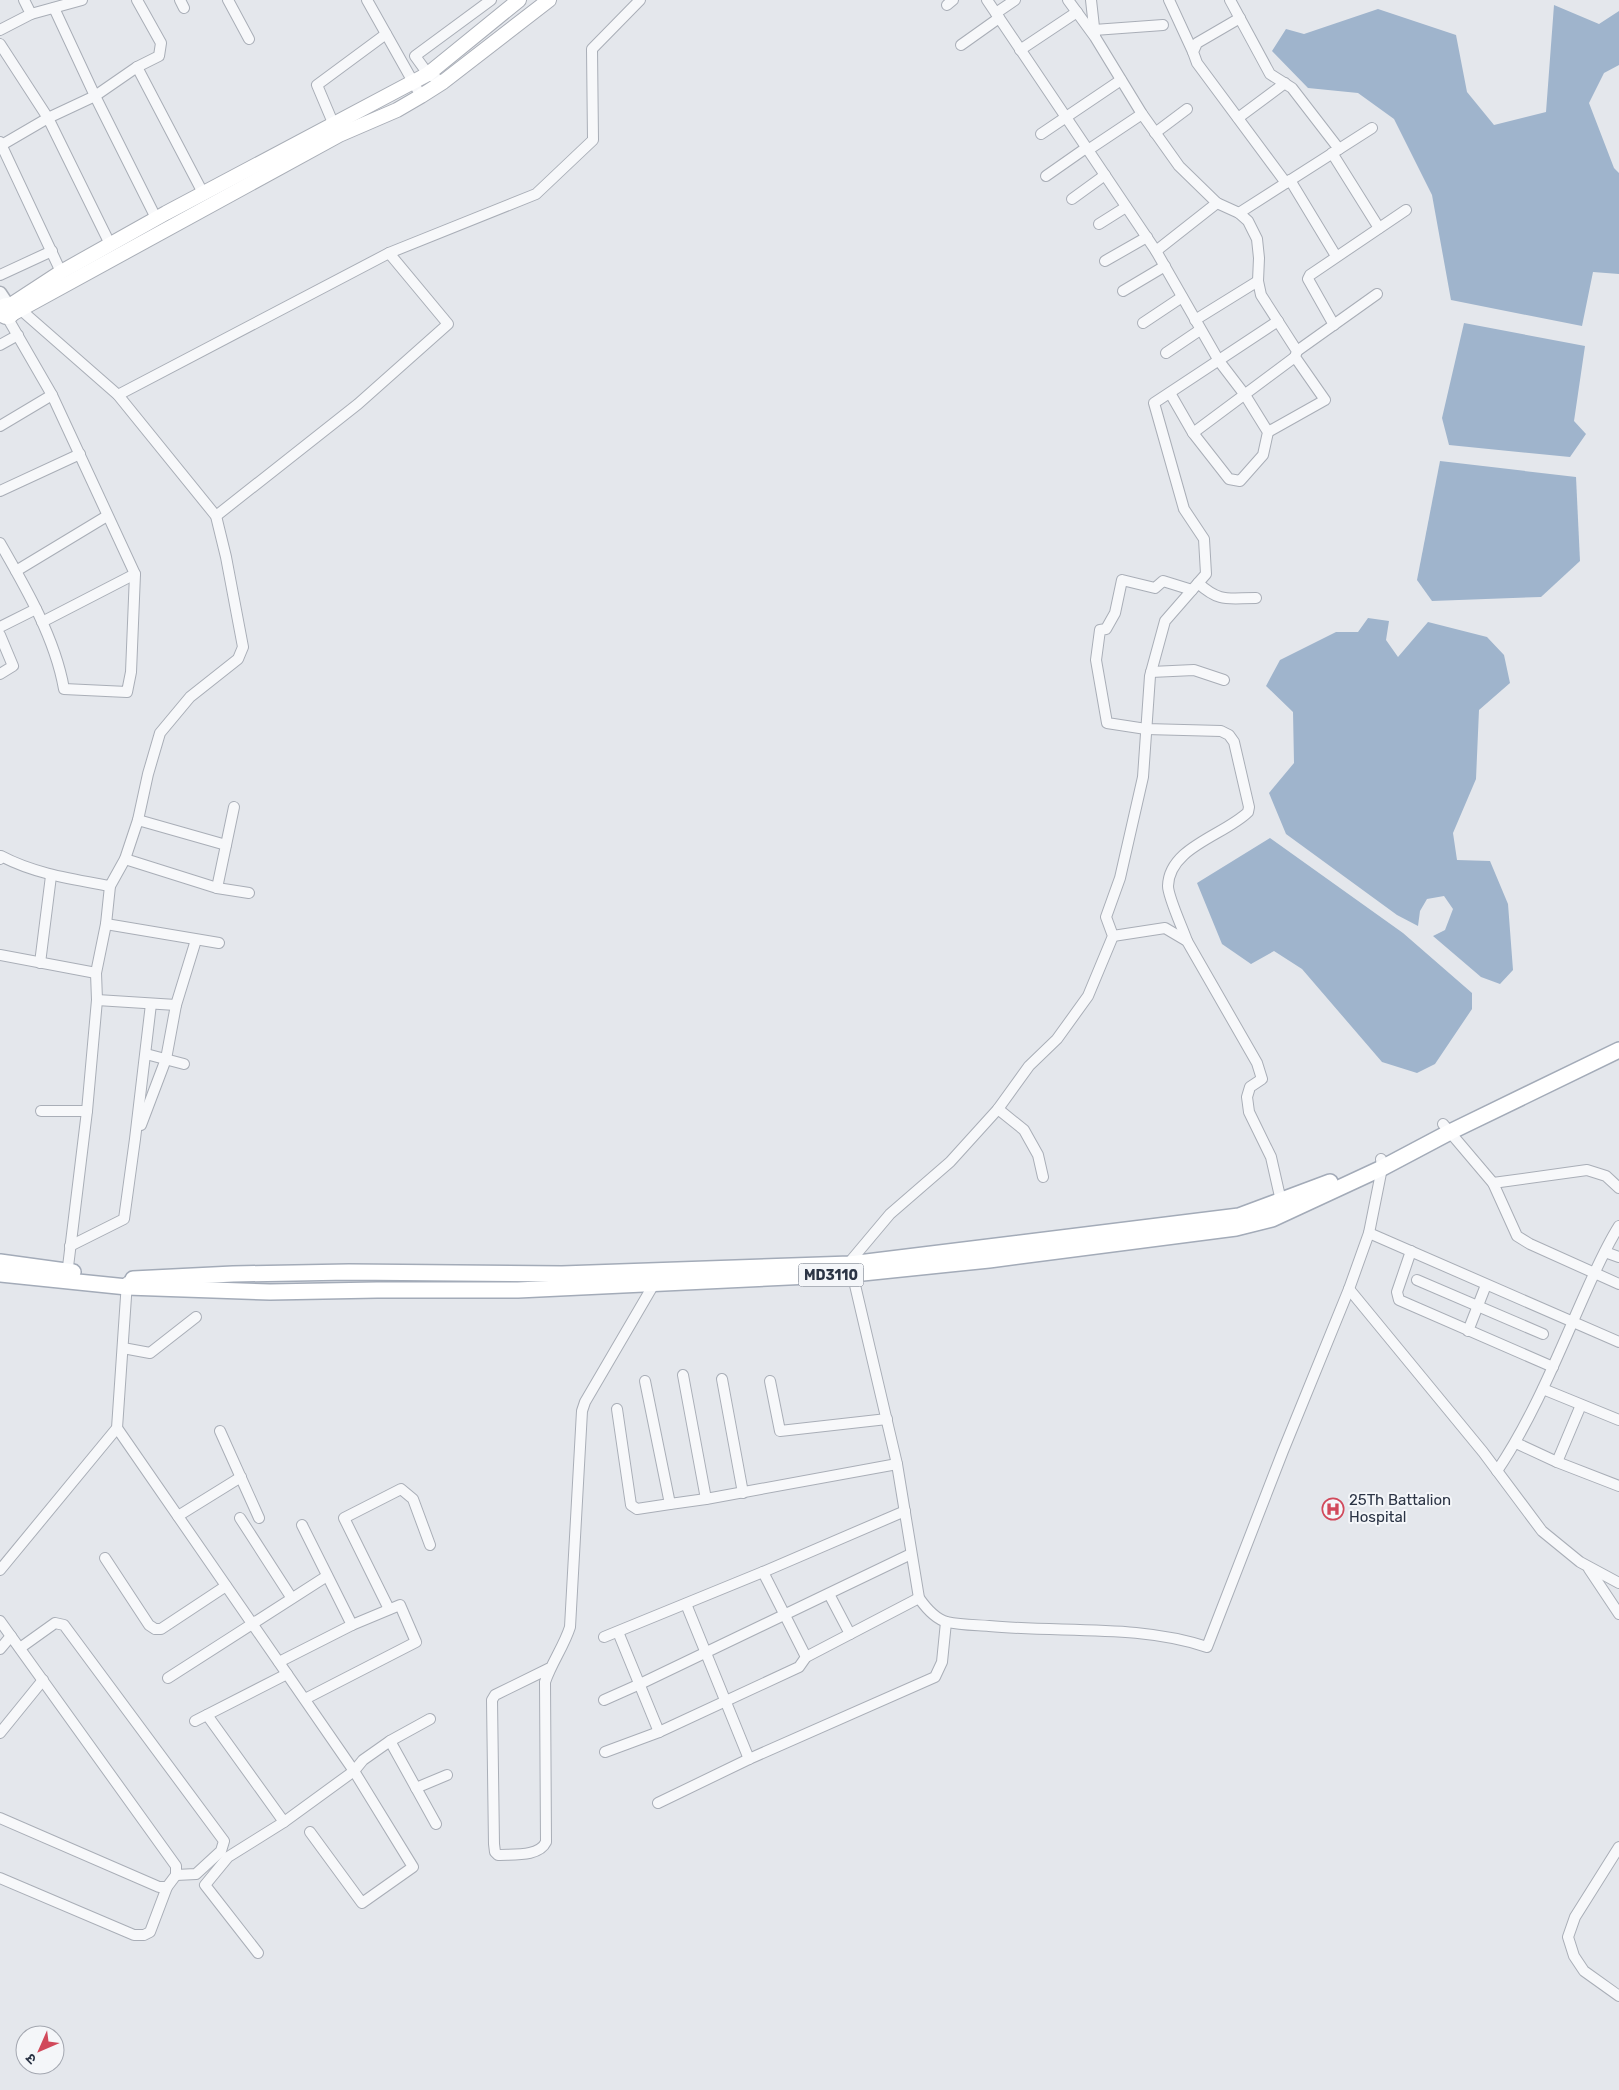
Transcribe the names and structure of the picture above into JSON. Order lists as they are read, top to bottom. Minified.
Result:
{"streets":{"main road":["MD3110"]},"places":{"hospital":["25Th Battalion Hospital"]},"north":"bottom left"}
